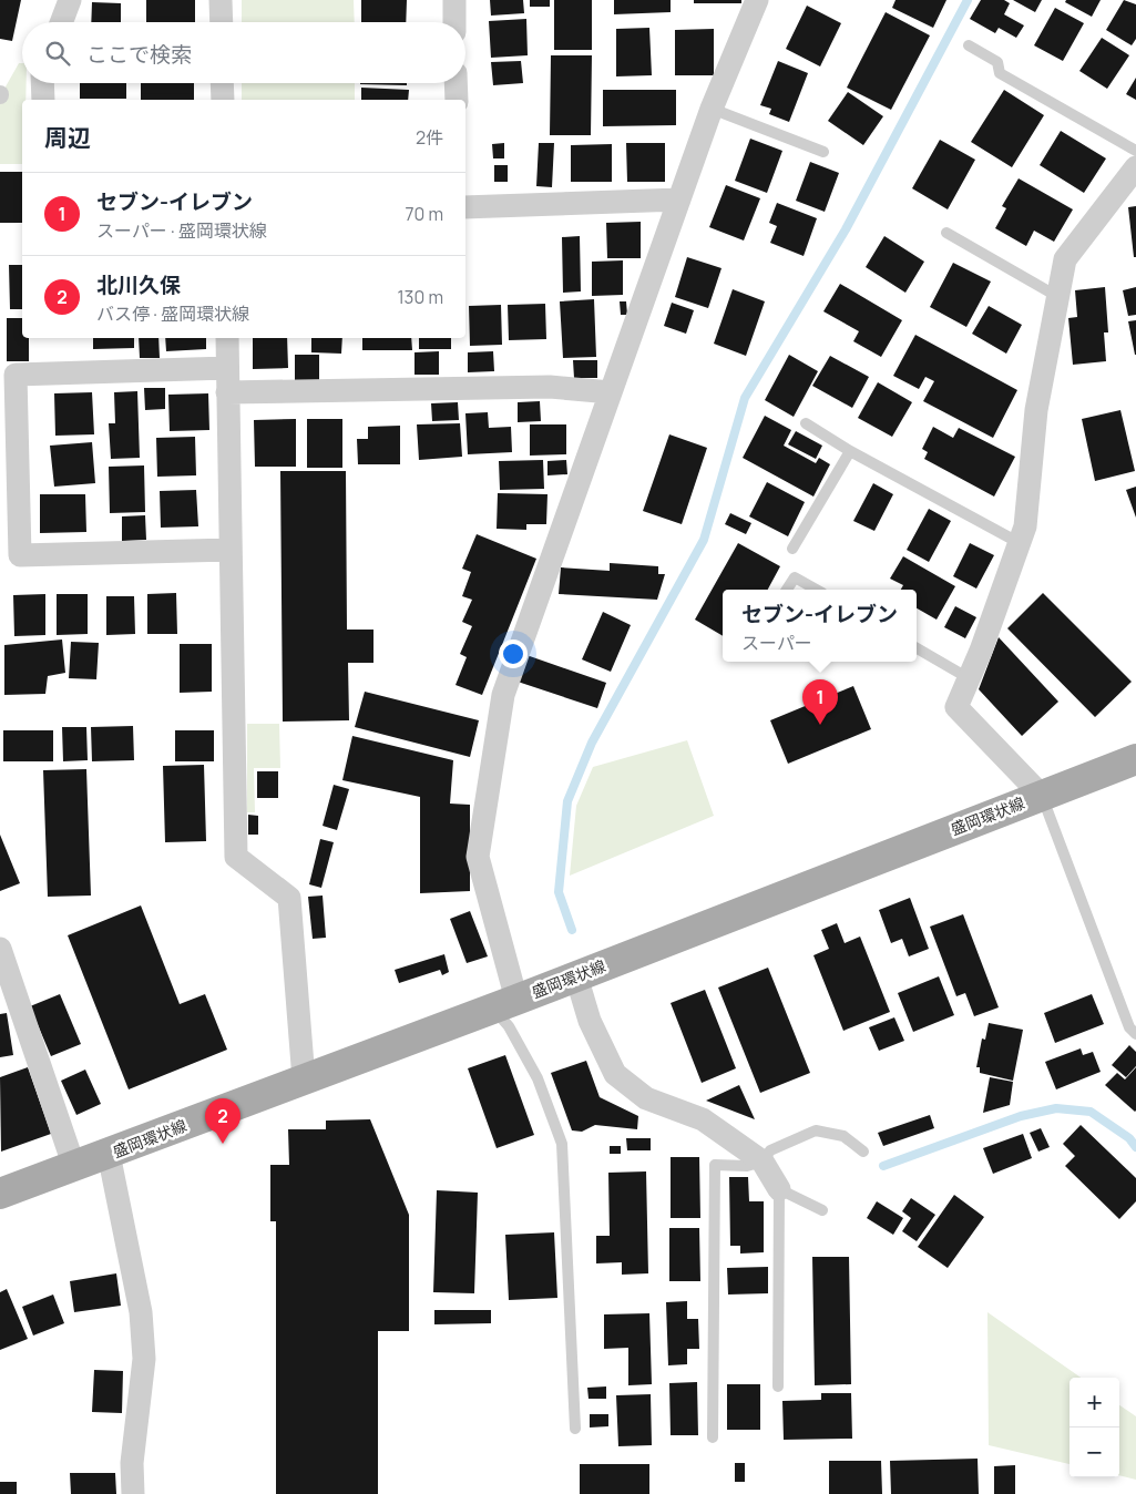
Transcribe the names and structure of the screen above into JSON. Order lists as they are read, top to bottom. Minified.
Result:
{"streets":{"main road":["盛岡環状線"]},"page":{"search":"ここで検索","heading":["周辺","2件"],"list":[{"mark":"1","name":"セブン-イレブン","note":"スーパー · 盛岡環状線","value":"70 m"},{"mark":"2","name":"北川久保","note":"バス停 · 盛岡環状線","value":"130 m"}],"popup":["セブン-イレブン","スーパー"],"pins":["1","2"],"map_buttons":["+","−"]}}
